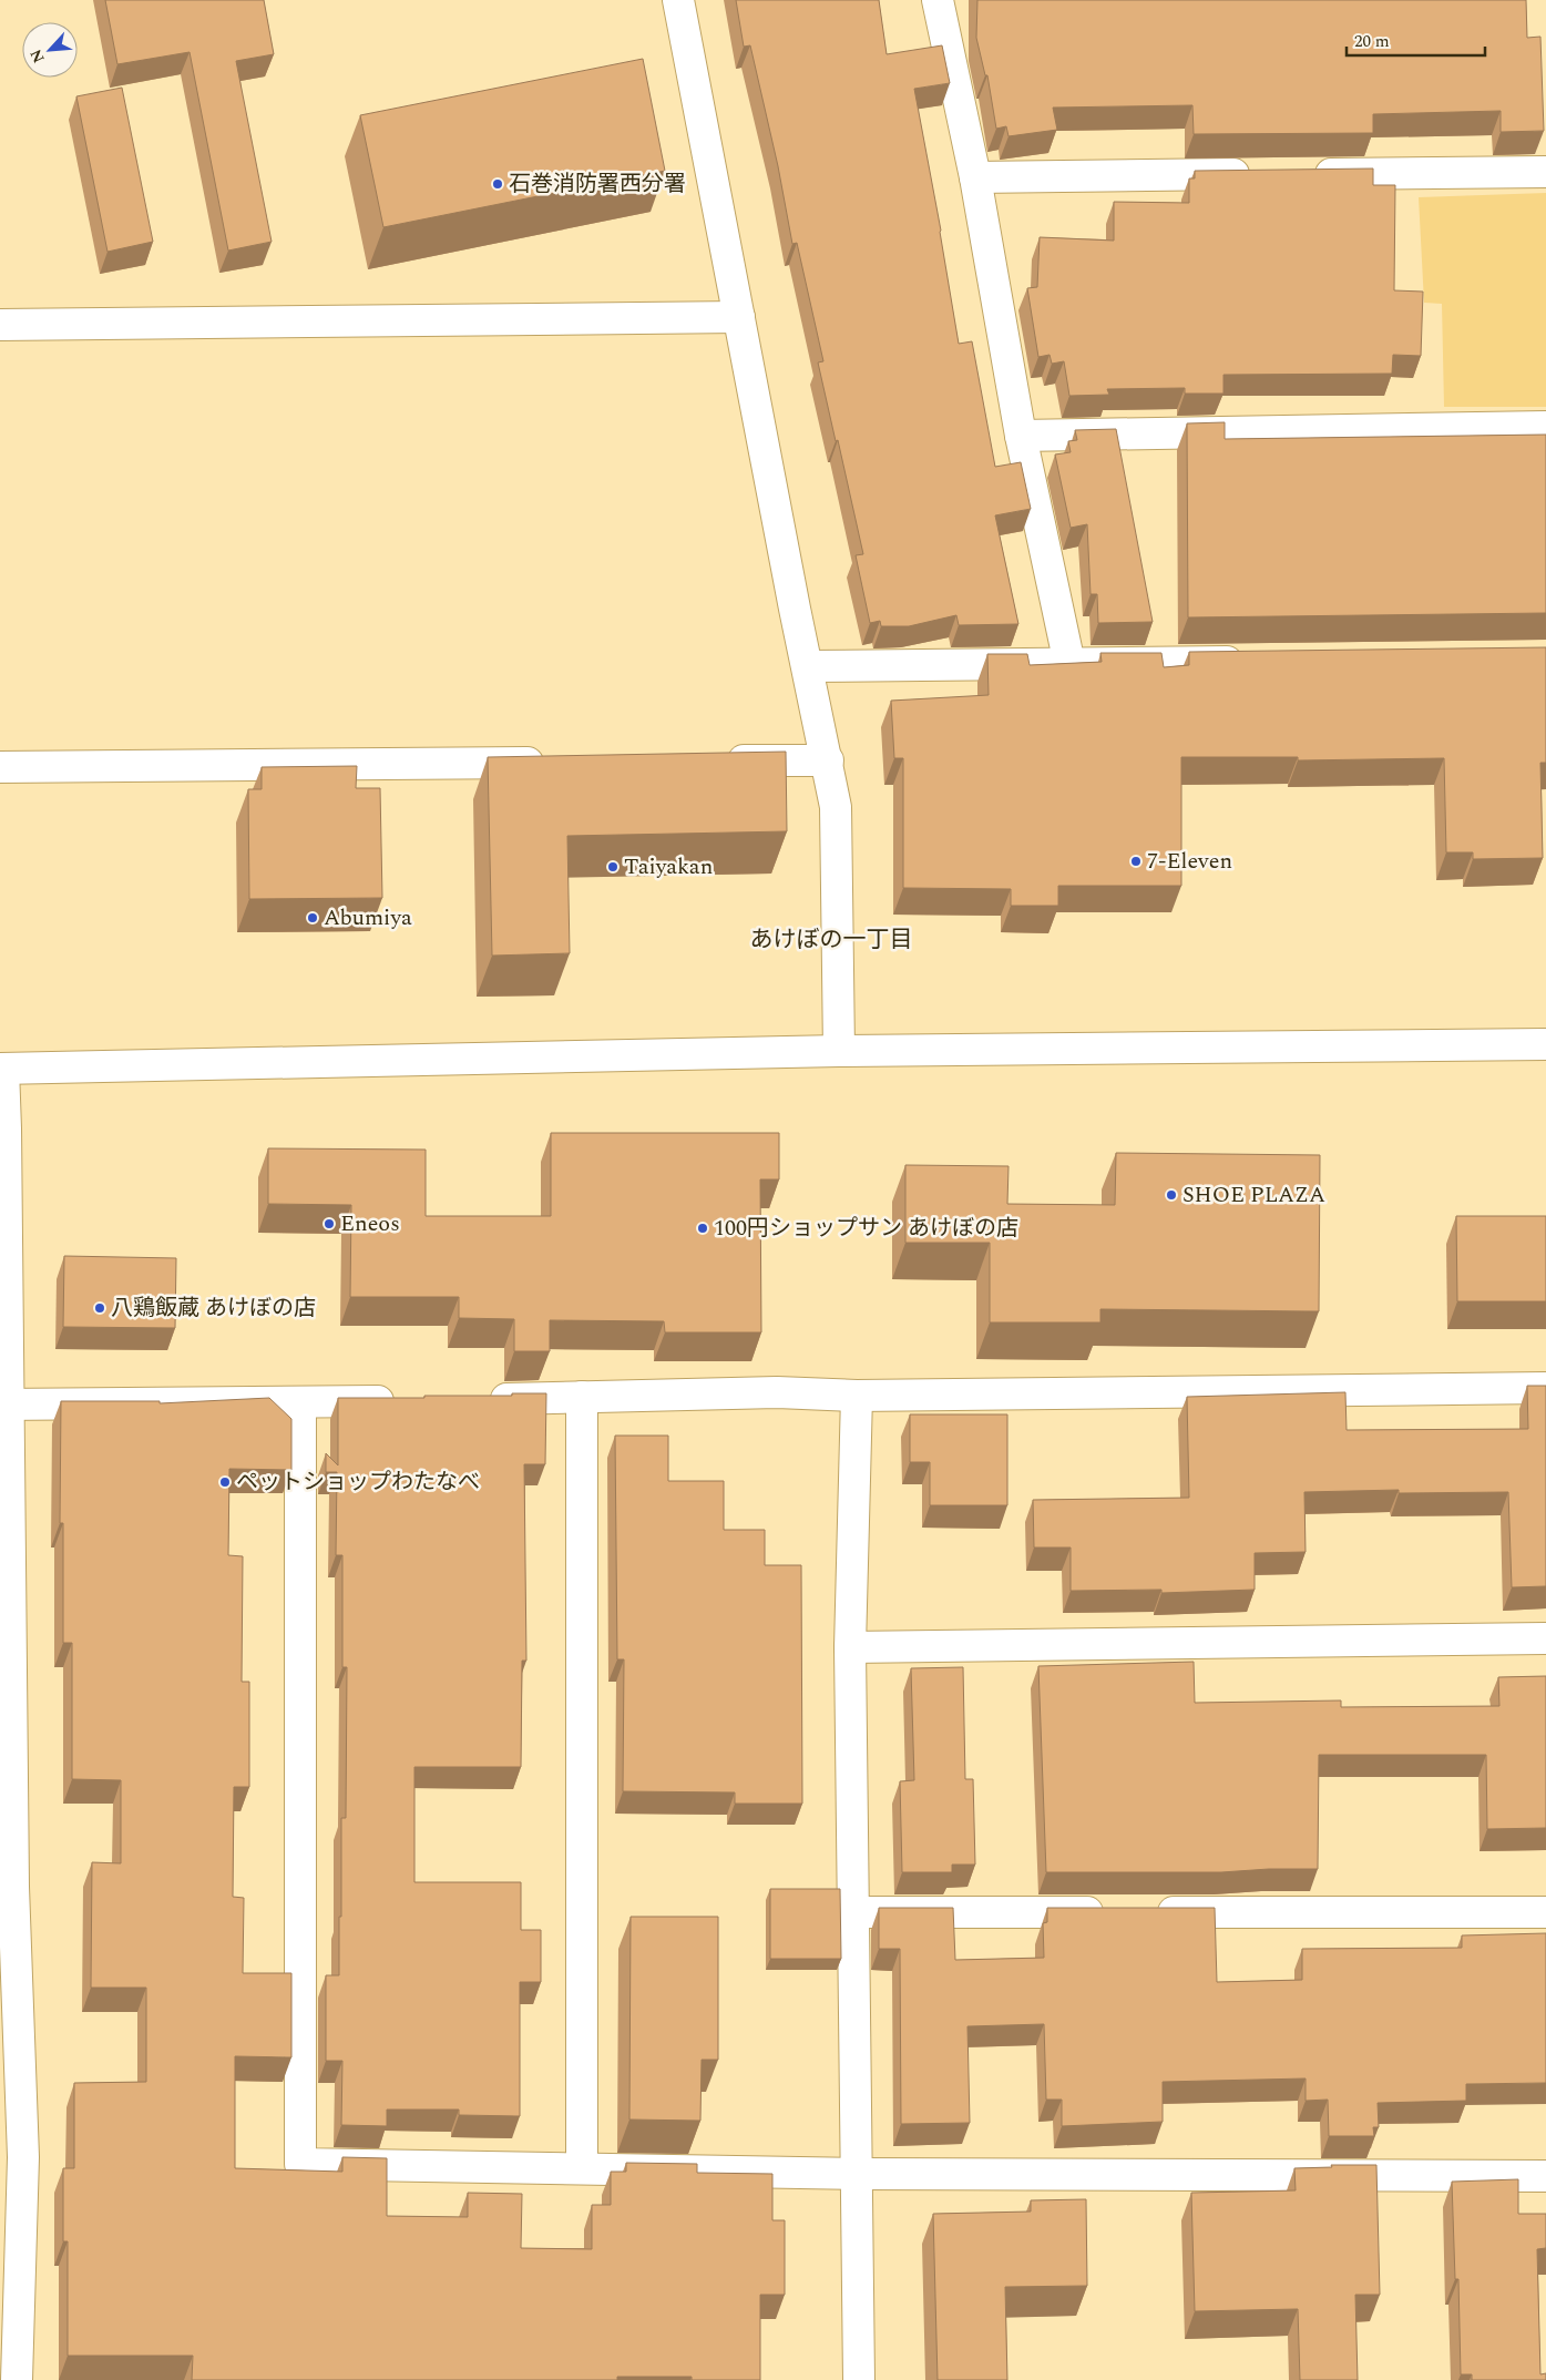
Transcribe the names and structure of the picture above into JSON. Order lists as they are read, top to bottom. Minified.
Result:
{"districts":["あけぼの一丁目"],"places":["石巻消防署西分署","7-Eleven","Taiyakan","Abumiya","SHOE PLAZA","Eneos","100円ショップサン あけぼの店","八鶏飯蔵 あけぼの店","ペットショップわたなべ"],"scale_bar":"20 m","north":"bottom left"}
